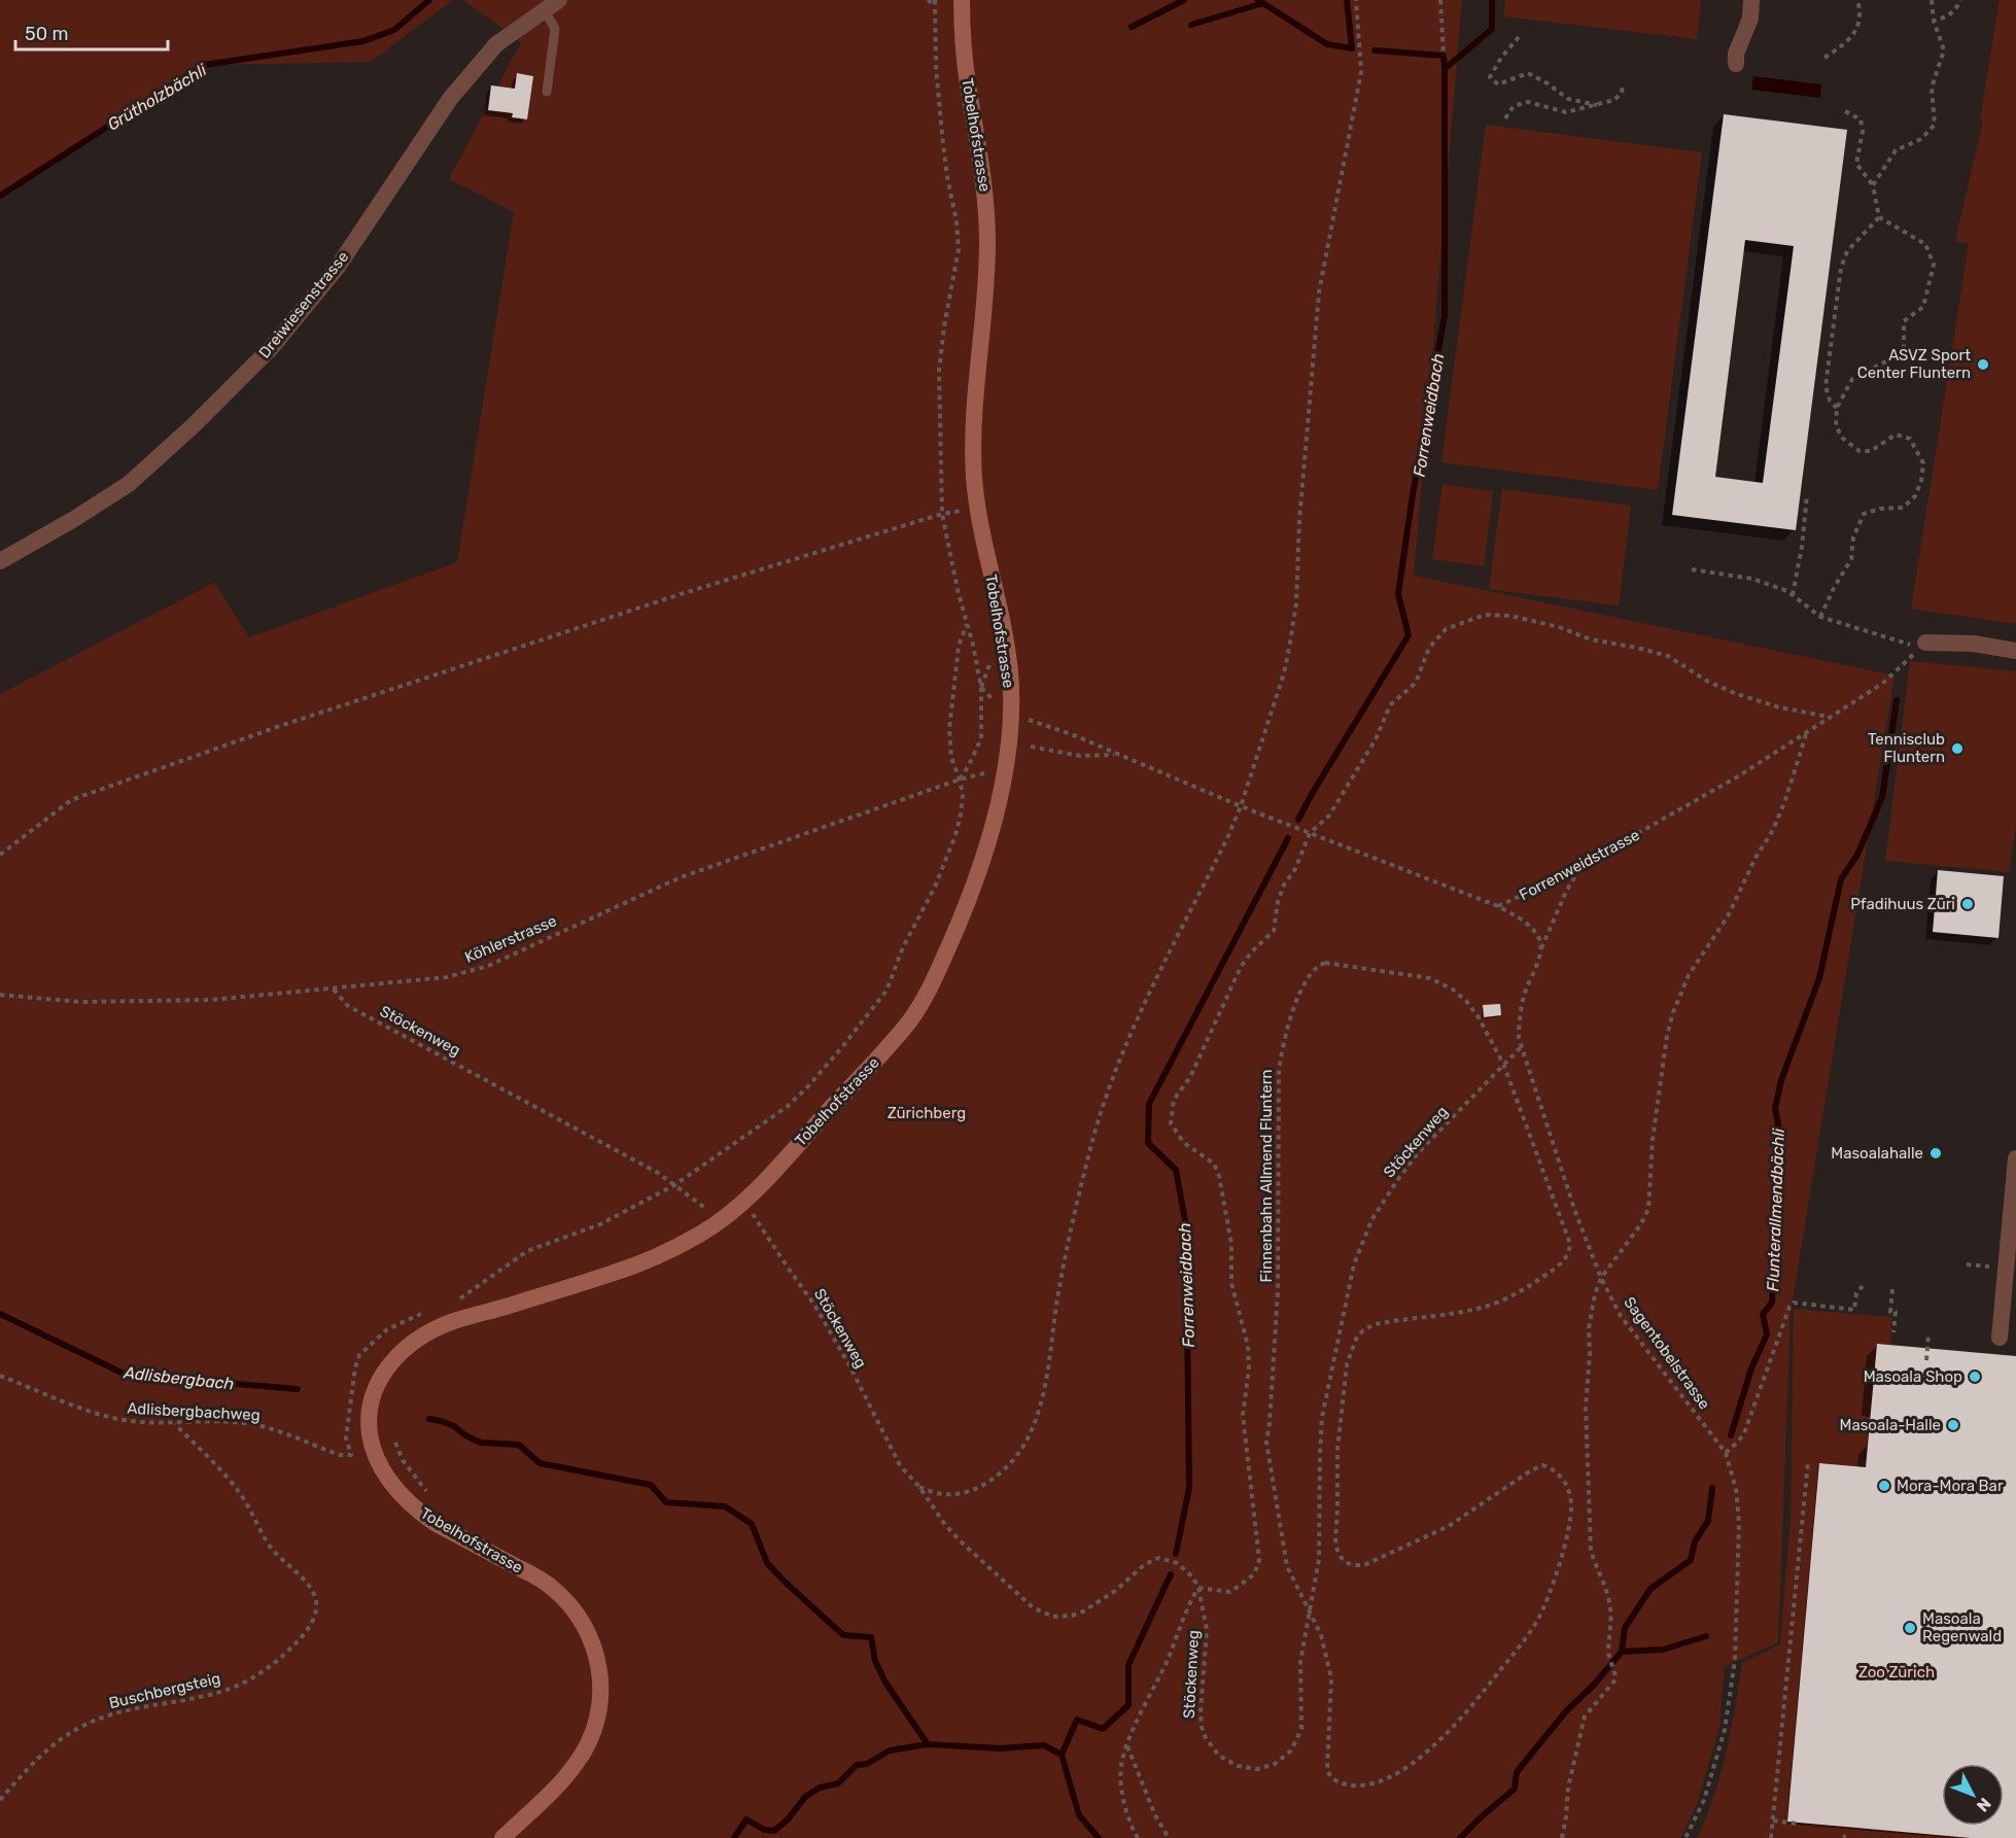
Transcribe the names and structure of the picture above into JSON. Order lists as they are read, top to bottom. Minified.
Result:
{"streets":{"main road":["Tobelhofstrasse"],"street":["Dreiwiesenstrasse"],"path":["Forrenweidstrasse","Köhlerstrasse","Stöckenweg","Finnenbahn Allmend Fluntern","Sagentobelstrasse","Adlisbergbachweg","Buschbergsteig"]},"crossings":[["Tobelhofstrasse","Köhlerstrasse"],["Tobelhofstrasse","Stöckenweg"],["Forrenweidstrasse","Sagentobelstrasse"],["Köhlerstrasse","Stöckenweg"],["Stöckenweg","Finnenbahn Allmend Fluntern"],["Stöckenweg","Sagentobelstrasse"],["Adlisbergbachweg","Buschbergsteig"]],"water":["Grütholzbächli","Forrenweidbach","Flunterallmendbächli","Adlisbergbach"],"parks":["Zürichberg","Zoo Zürich"],"places":["ASVZ Sport Center Fluntern","Tennisclub Fluntern","Pfadihuus Züri","Masoalahalle","Masoala Shop","Masoala-Halle","Mora-Mora Bar","Masoala Regenwald"],"scale_bar":"50 m","north":"bottom right"}
